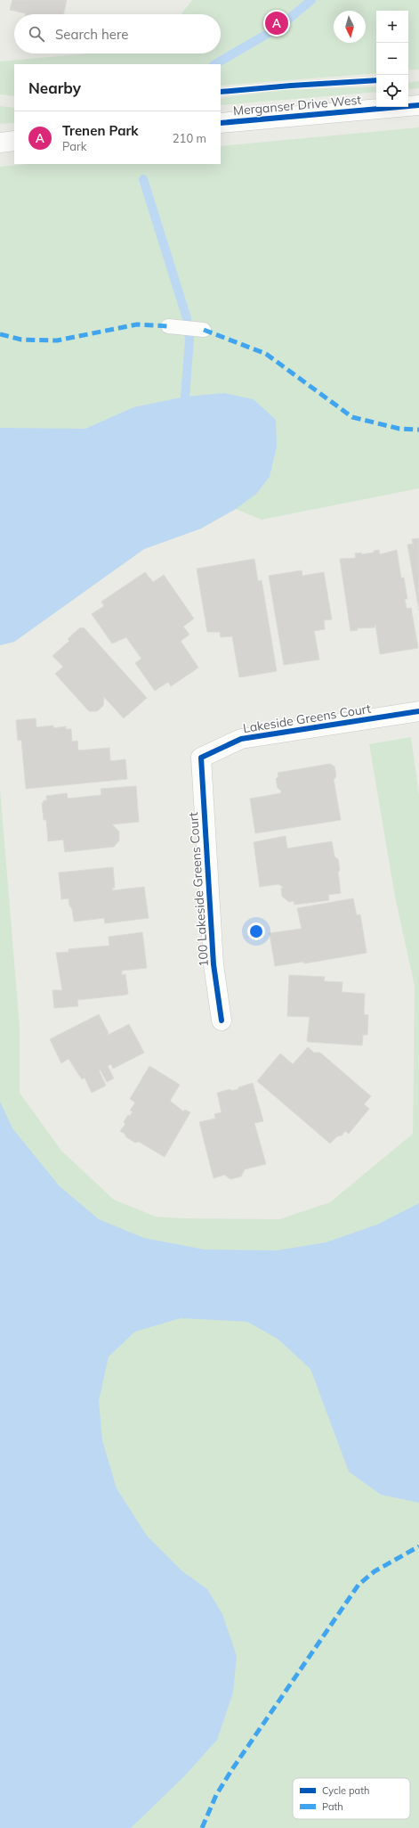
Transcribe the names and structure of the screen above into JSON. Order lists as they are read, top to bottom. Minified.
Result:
{"streets":{"street":["Merganser Drive West","Lakeside Greens Court","100 Lakeside Greens Court"]},"crossings":[["Lakeside Greens Court","100 Lakeside Greens Court"]],"legend":["Cycle path","Path"],"north":"bottom","page":{"pins":"A","map_buttons":["+","−"],"search":"Search here","heading":"Nearby","list":[{"mark":"A","name":"Trenen Park","note":"Park","value":"210 m"}]}}
